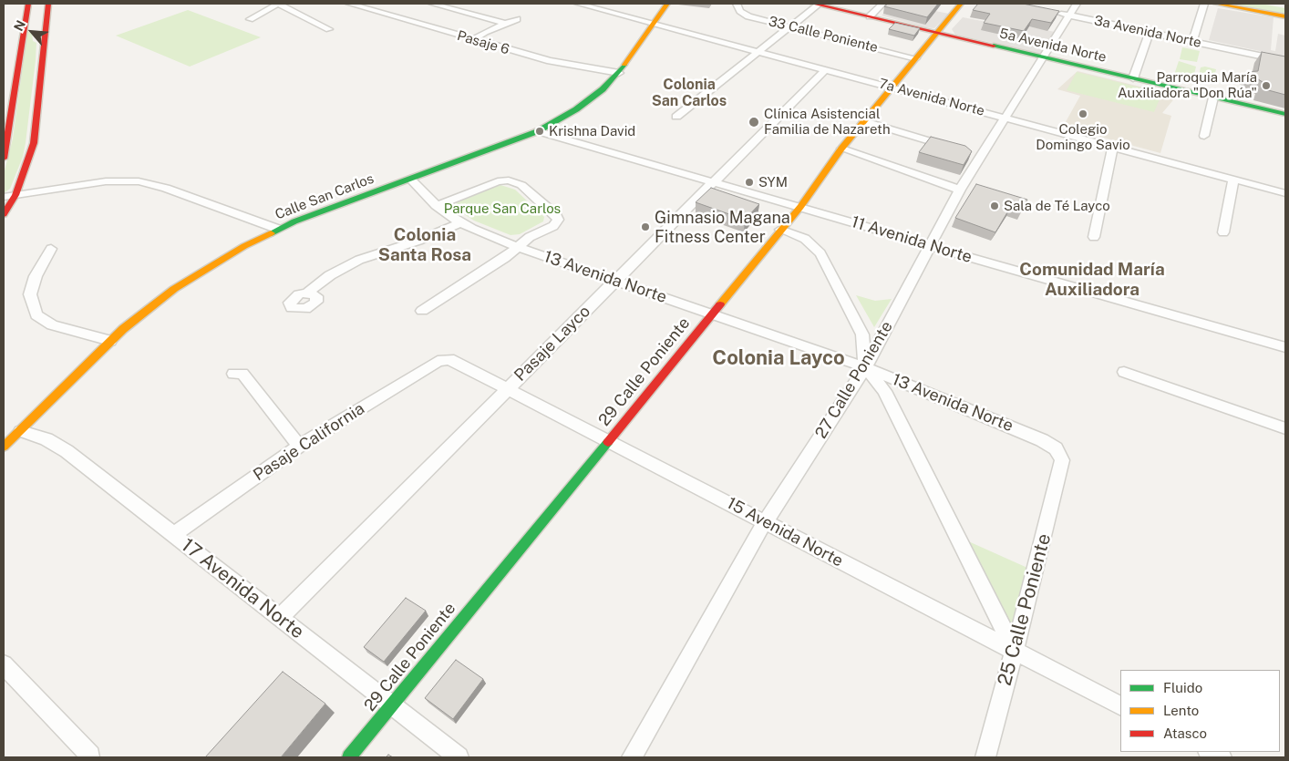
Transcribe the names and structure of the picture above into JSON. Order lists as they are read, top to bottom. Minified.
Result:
{"streets":{"street":["3a Avenida Norte","33 Calle Poniente","Pasaje 6","5a Avenida Norte","7a Avenida Norte","Calle San Carlos","11 Avenida Norte","13 Avenida Norte","Pasaje Layco","29 Calle Poniente","27 Calle Poniente","Pasaje California","15 Avenida Norte","17 Avenida Norte","25 Calle Poniente"]},"crossings":[["3a Avenida Norte","27 Calle Poniente"],["33 Calle Poniente","29 Calle Poniente"],["Pasaje 6","Calle San Carlos"],["5a Avenida Norte","29 Calle Poniente"],["5a Avenida Norte","27 Calle Poniente"],["7a Avenida Norte","Calle San Carlos"],["7a Avenida Norte","Pasaje Layco"],["7a Avenida Norte","29 Calle Poniente"],["7a Avenida Norte","27 Calle Poniente"],["Calle San Carlos","11 Avenida Norte"],["Calle San Carlos","13 Avenida Norte"],["Calle San Carlos","17 Avenida Norte"],["11 Avenida Norte","Pasaje Layco"],["11 Avenida Norte","29 Calle Poniente"],["11 Avenida Norte","27 Calle Poniente"],["13 Avenida Norte","Pasaje Layco"],["13 Avenida Norte","29 Calle Poniente"],["13 Avenida Norte","27 Calle Poniente"],["13 Avenida Norte","25 Calle Poniente"],["Pasaje Layco","15 Avenida Norte"],["Pasaje Layco","17 Avenida Norte"],["29 Calle Poniente","15 Avenida Norte"],["29 Calle Poniente","17 Avenida Norte"],["27 Calle Poniente","15 Avenida Norte"],["Pasaje California","15 Avenida Norte"],["Pasaje California","17 Avenida Norte"],["15 Avenida Norte","25 Calle Poniente"]],"districts":["Colonia San Carlos","Colonia Santa Rosa","Comunidad María Auxiliadora","Colonia Layco"],"parks":["Parque San Carlos"],"places":["Parroquia María Auxiliadora \"Don Rúa\"","Colegio Domingo Savio","Clínica Asistencial Familia de Nazareth","Krishna David","SYM","Sala de Té Layco","Gimnasio Magana Fitness Center"],"legend":["Fluido","Lento","Atasco"],"north":"top left"}
